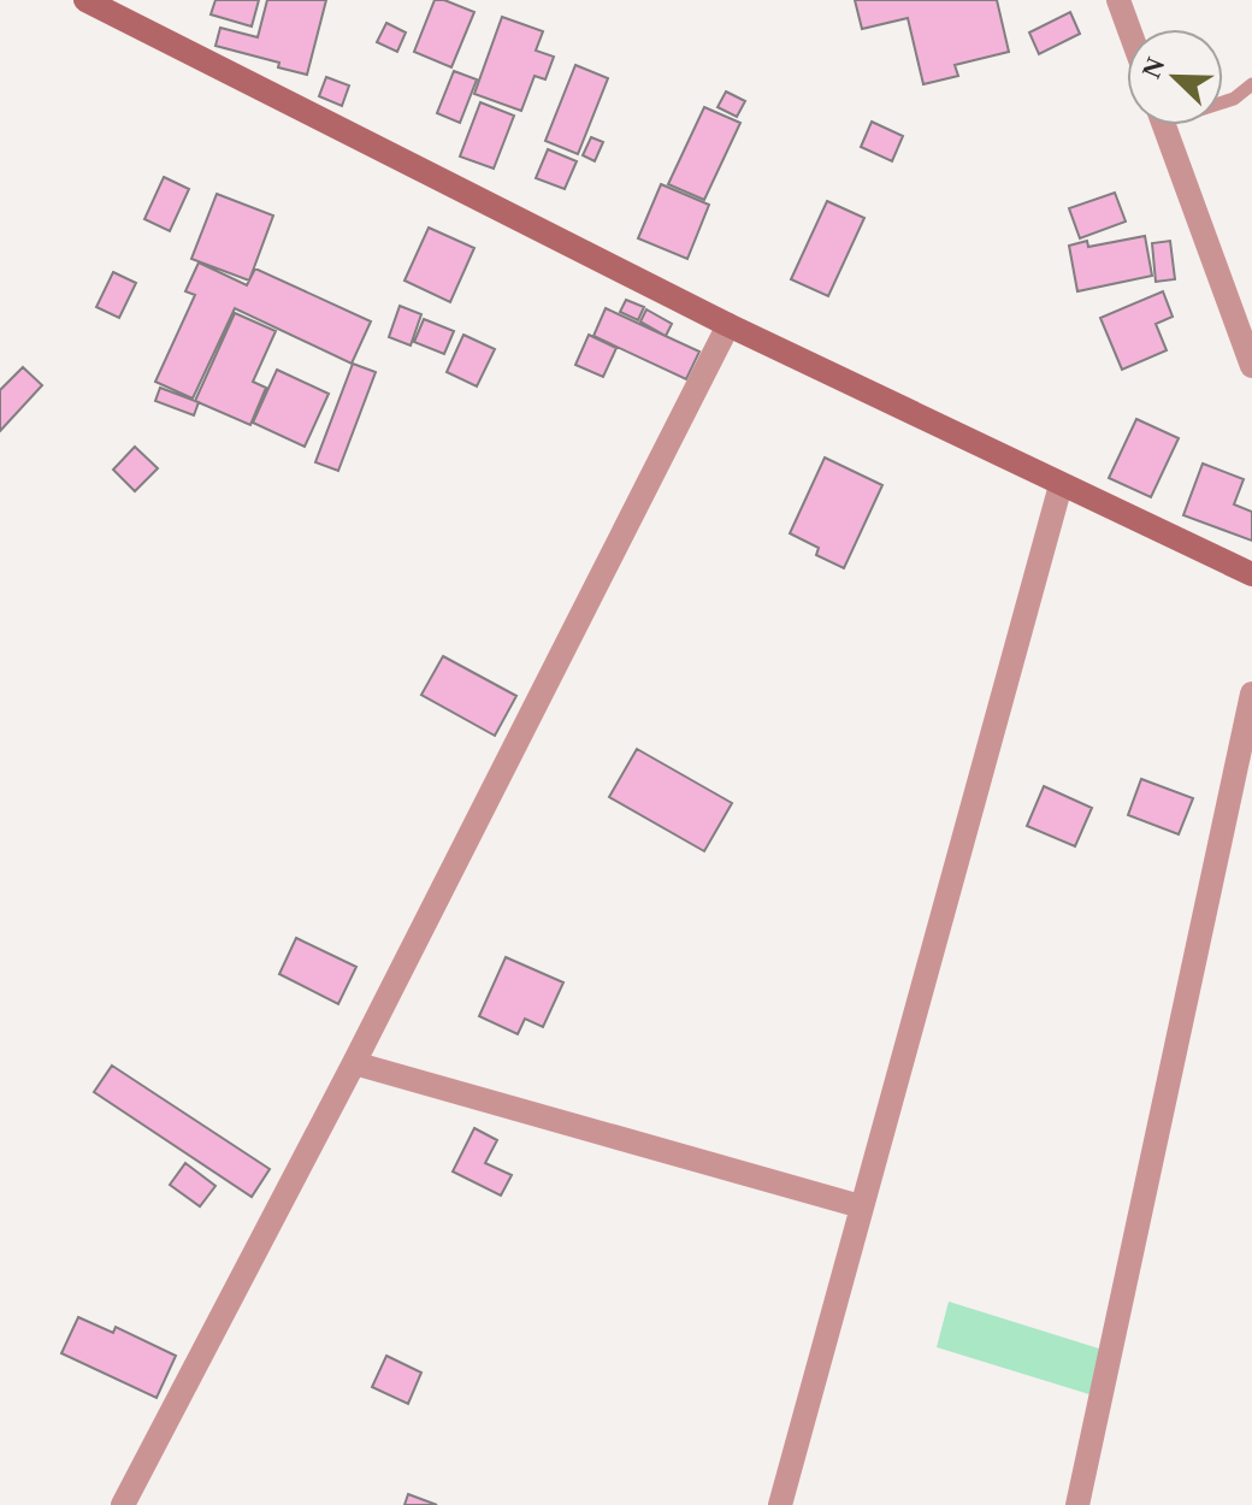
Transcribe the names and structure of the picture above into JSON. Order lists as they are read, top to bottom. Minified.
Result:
{"north":"top left"}
